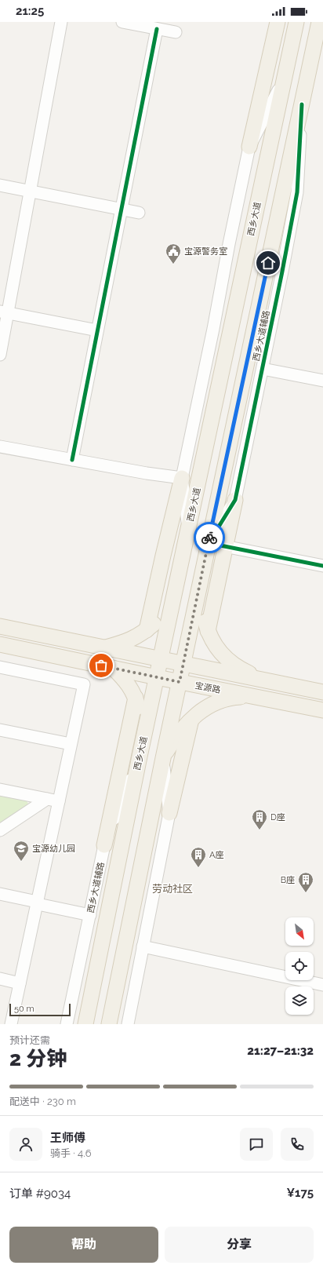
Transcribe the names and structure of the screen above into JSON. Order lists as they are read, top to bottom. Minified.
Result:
{"streets":{"main road":["西乡大道","宝源路"],"street":["西乡大道辅路"]},"crossings":[["西乡大道","西乡大道辅路"],["西乡大道","宝源路"]],"districts":["劳动社区"],"places":{"public building":["宝源警务室"],"building":["D座","A座","B座"],"school or university":["宝源幼儿园"]},"scale_bar":"50 m","north":"bottom right","page":{"status":"21:25","scale":"50 m","heading":["2 分钟","预计还需","21:27–21:32"],"panel":["王师傅","骑手 · 4.6","订单 #9034","¥175"],"bar":"配送中 · 230 m","buttons":["帮助","分享"]}}
